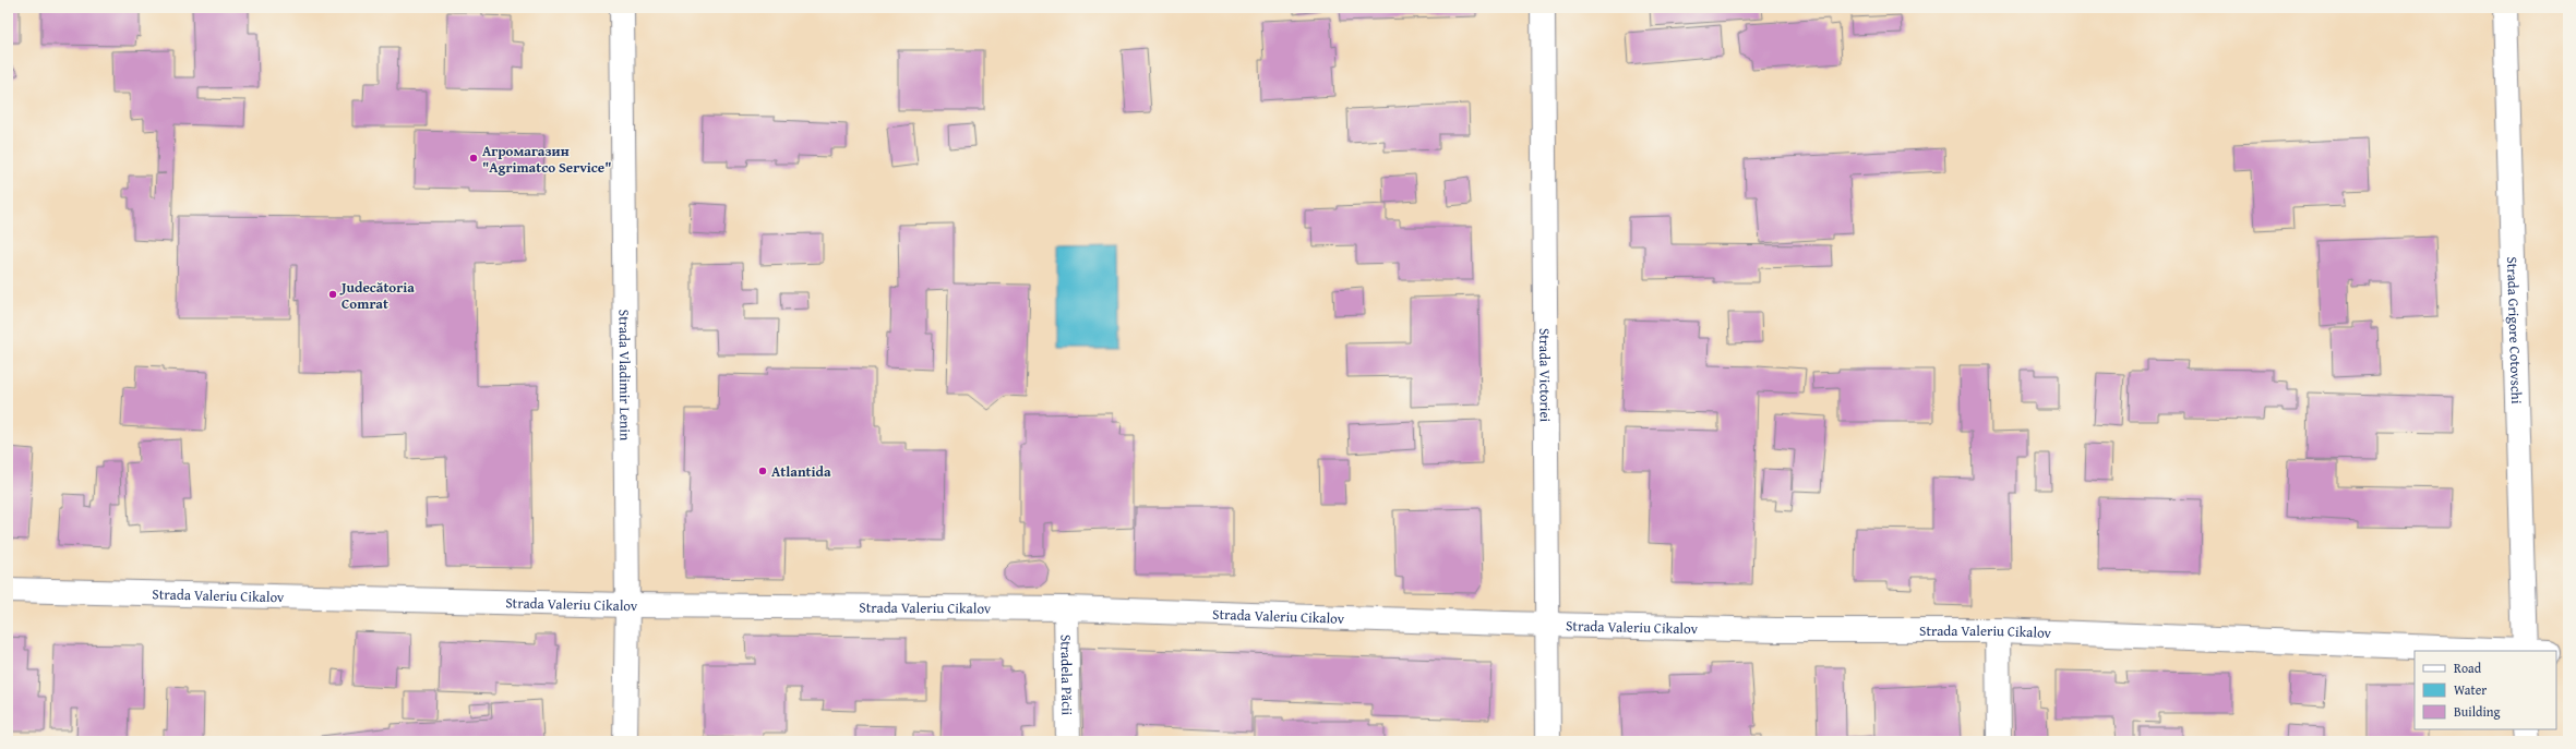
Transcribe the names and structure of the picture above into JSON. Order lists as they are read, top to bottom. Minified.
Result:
{"streets":{"street":["Strada Grigore Cotovschi","Strada Vladimir Lenin","Strada Victoriei","Strada Valeriu Cikalov","Stradela Păcii"]},"crossings":[["Strada Vladimir Lenin","Strada Valeriu Cikalov"],["Strada Victoriei","Strada Valeriu Cikalov"],["Strada Valeriu Cikalov","Stradela Păcii"]],"places":["Агромагазин \"Agrimatco Service\"","Judecătoria Comrat","Atlantida"],"legend":["Road","Water","Building"]}
